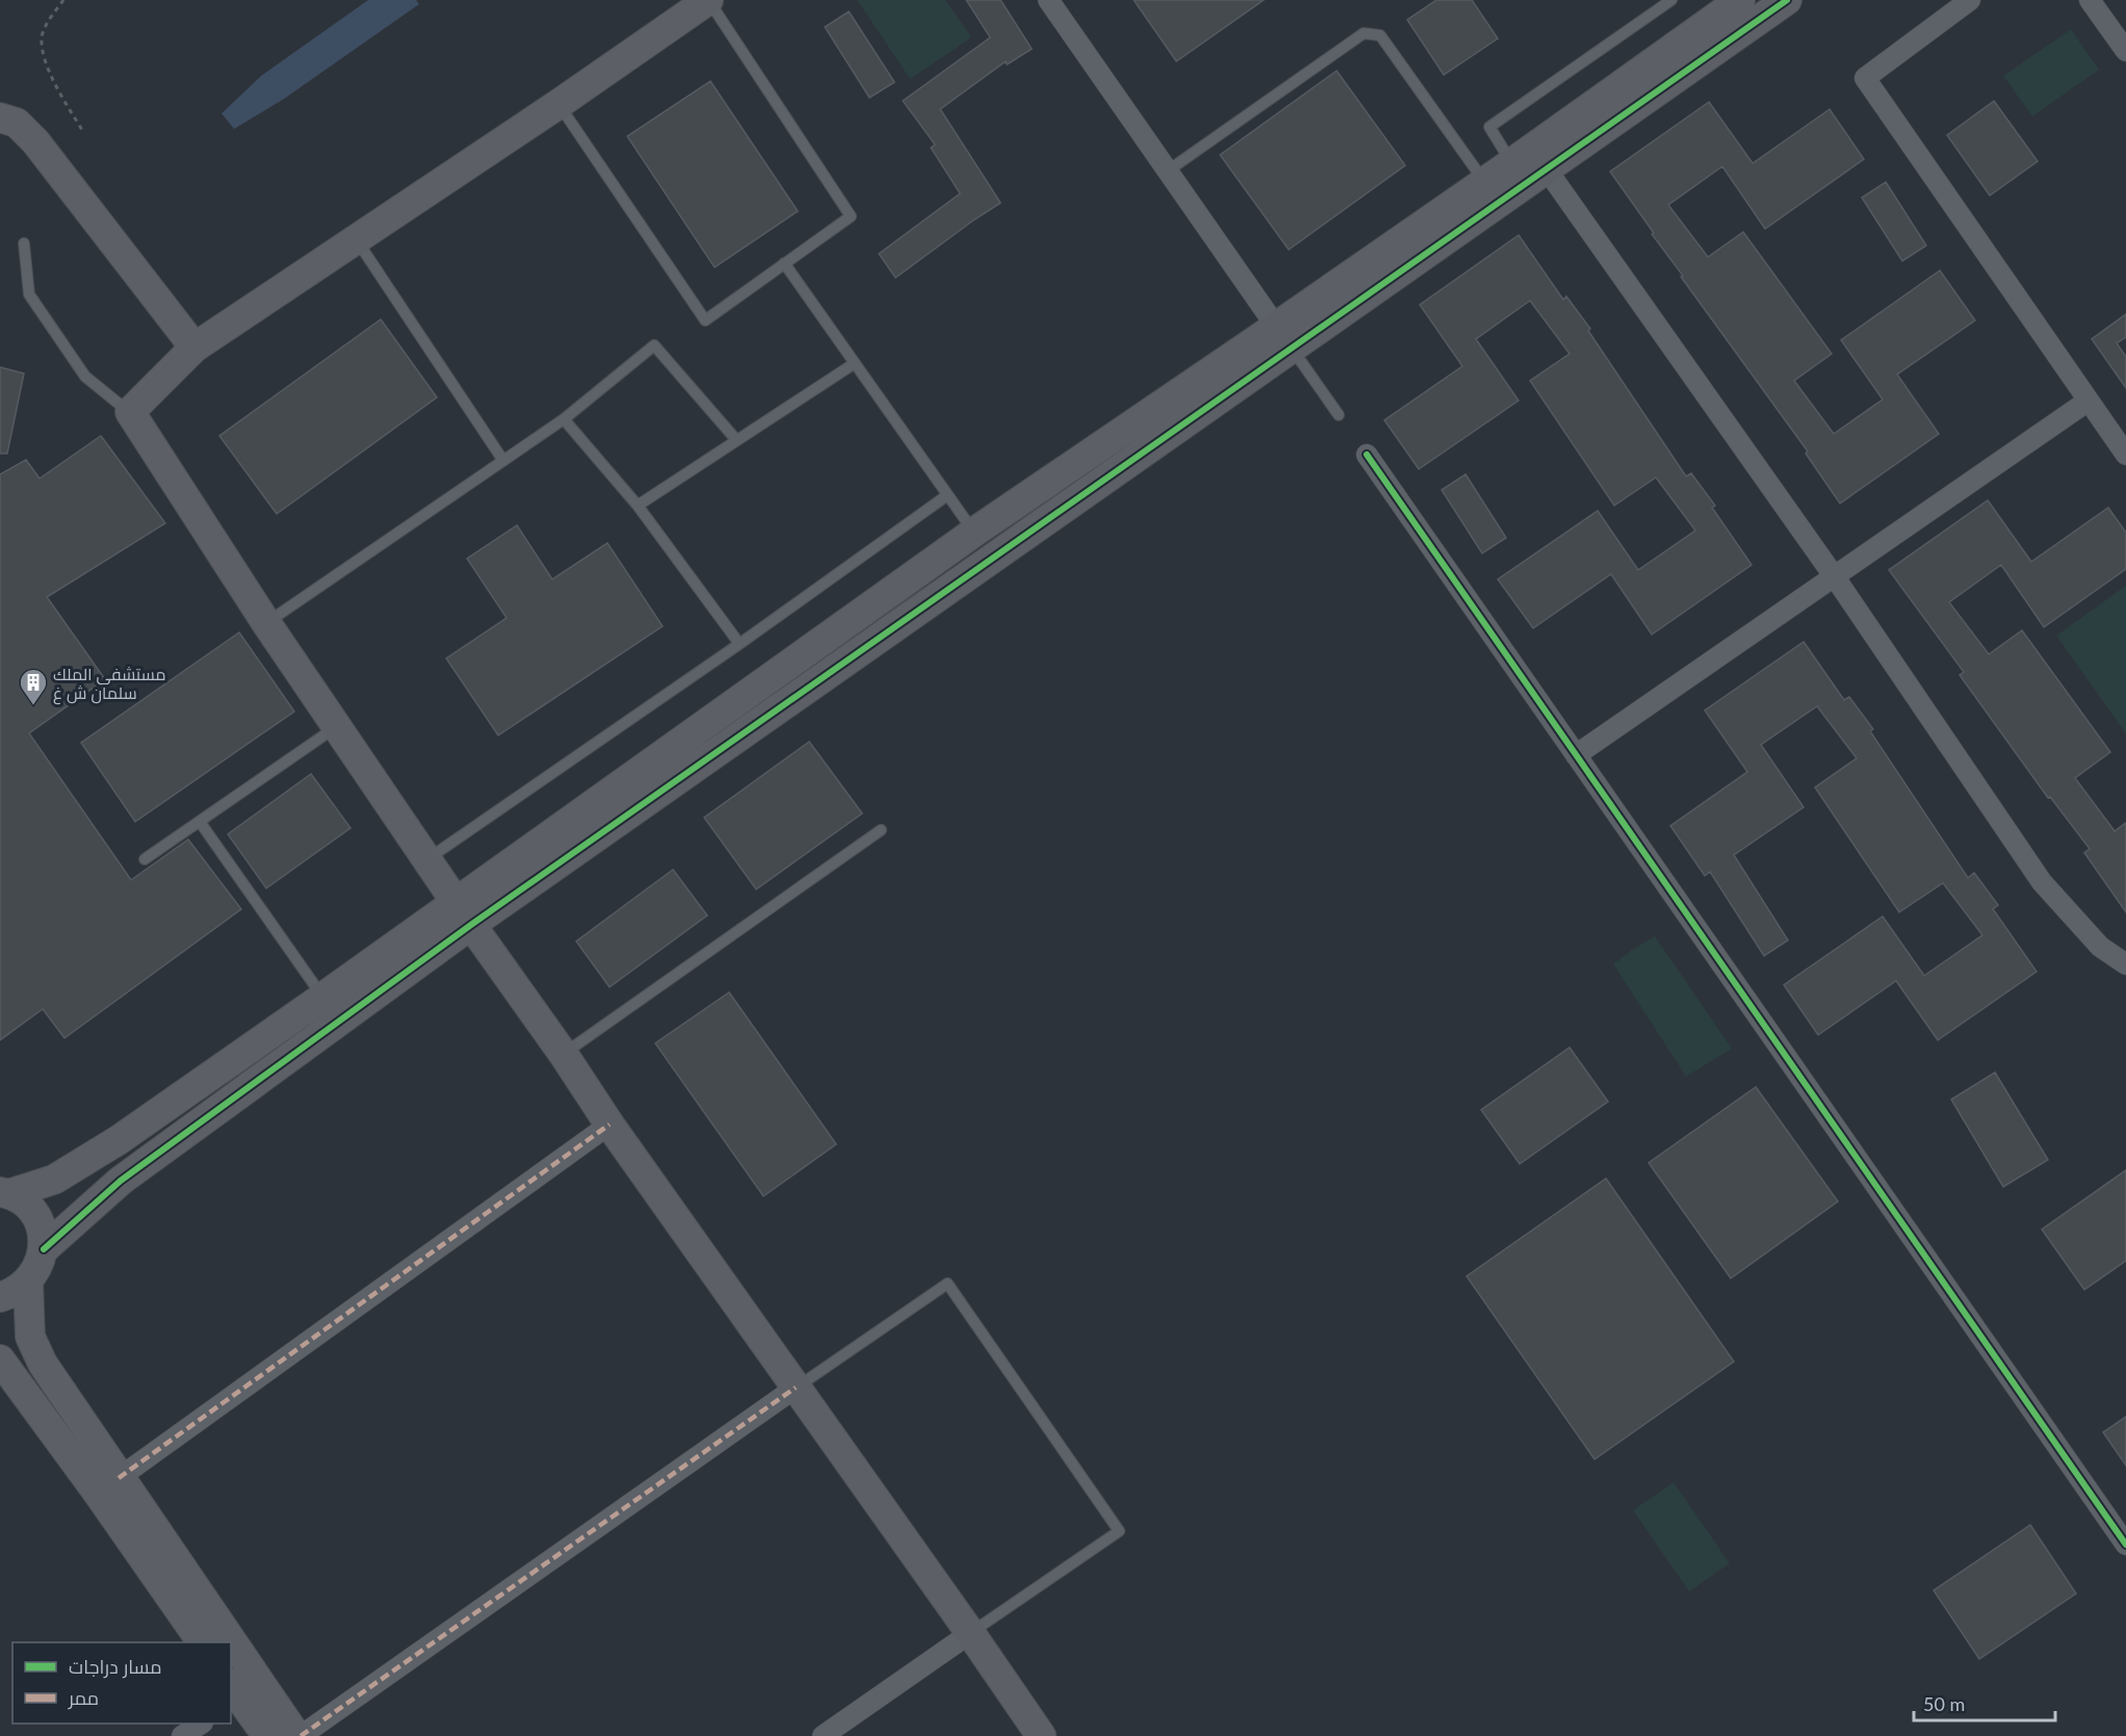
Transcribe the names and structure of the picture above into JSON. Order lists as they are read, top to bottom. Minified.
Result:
{"places":{"building":["مستشفى الملك سلمان ش غ"]},"legend":["مسار دراجات","ممر"],"scale_bar":"50 m"}
